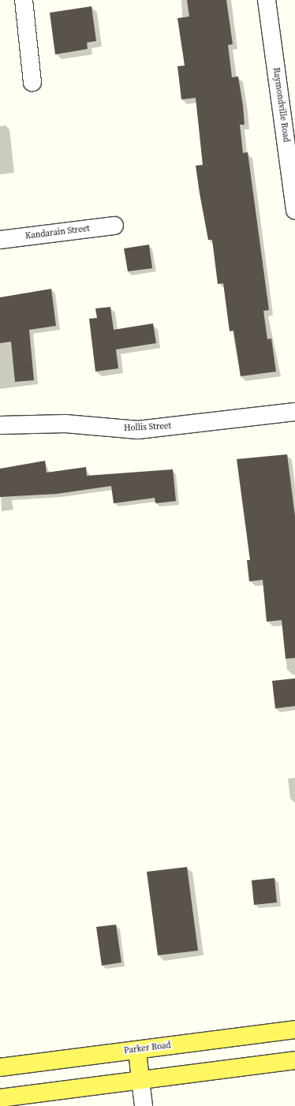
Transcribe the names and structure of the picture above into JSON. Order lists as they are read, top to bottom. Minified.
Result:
{"streets":{"main road":["Parker Road"],"street":["Raymondville Road","Kandarain Street","Hollis Street"]}}
